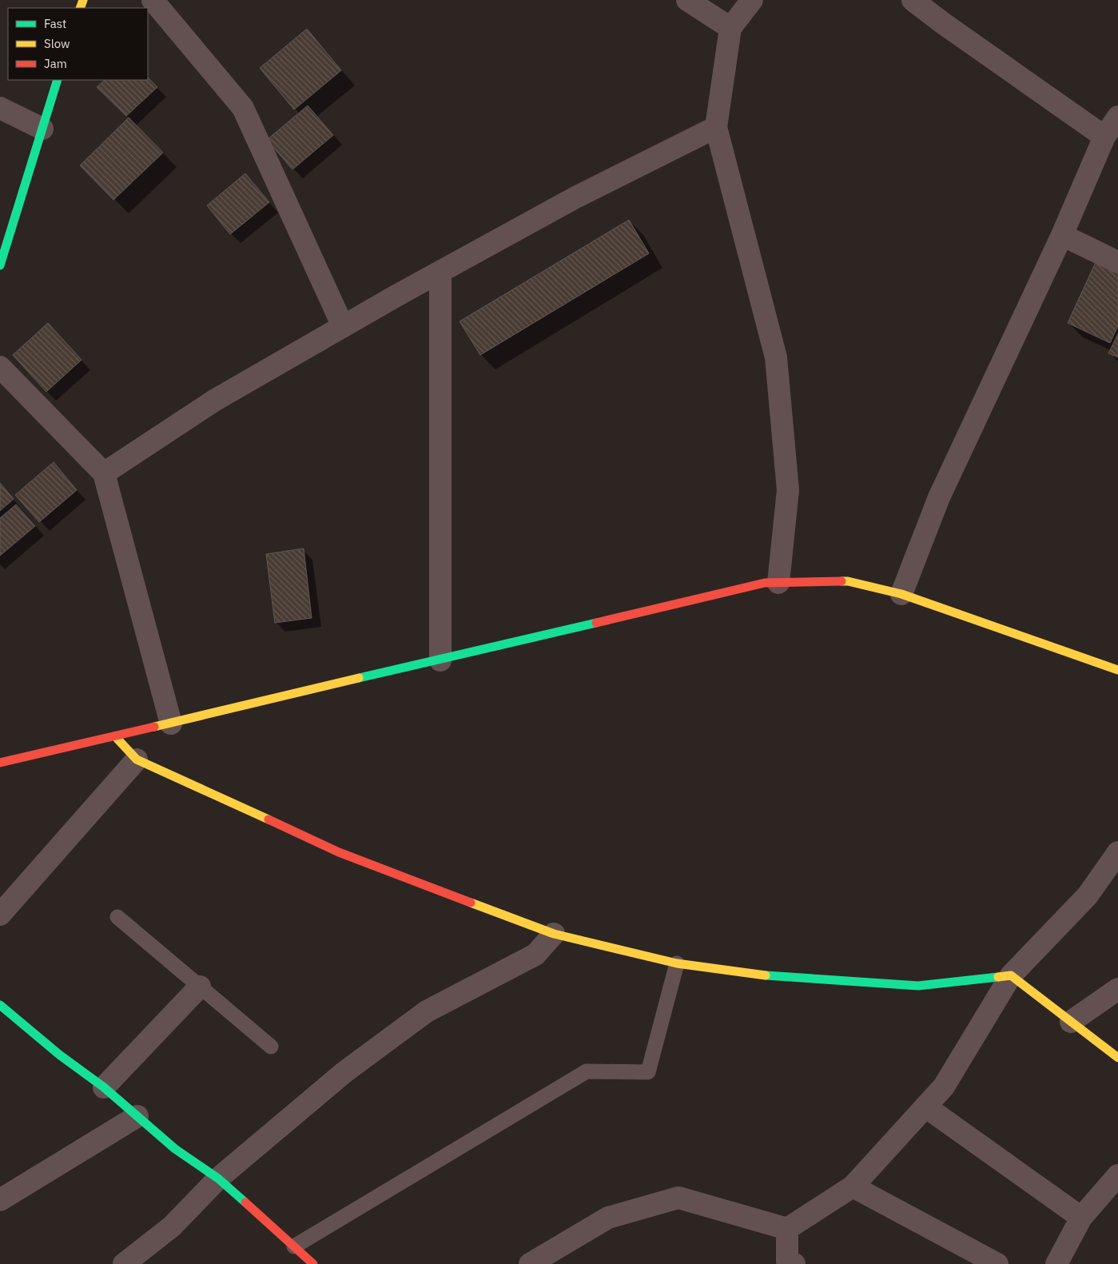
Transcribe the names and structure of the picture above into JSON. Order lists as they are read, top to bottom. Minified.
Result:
{"legend":["Fast","Slow","Jam"]}
